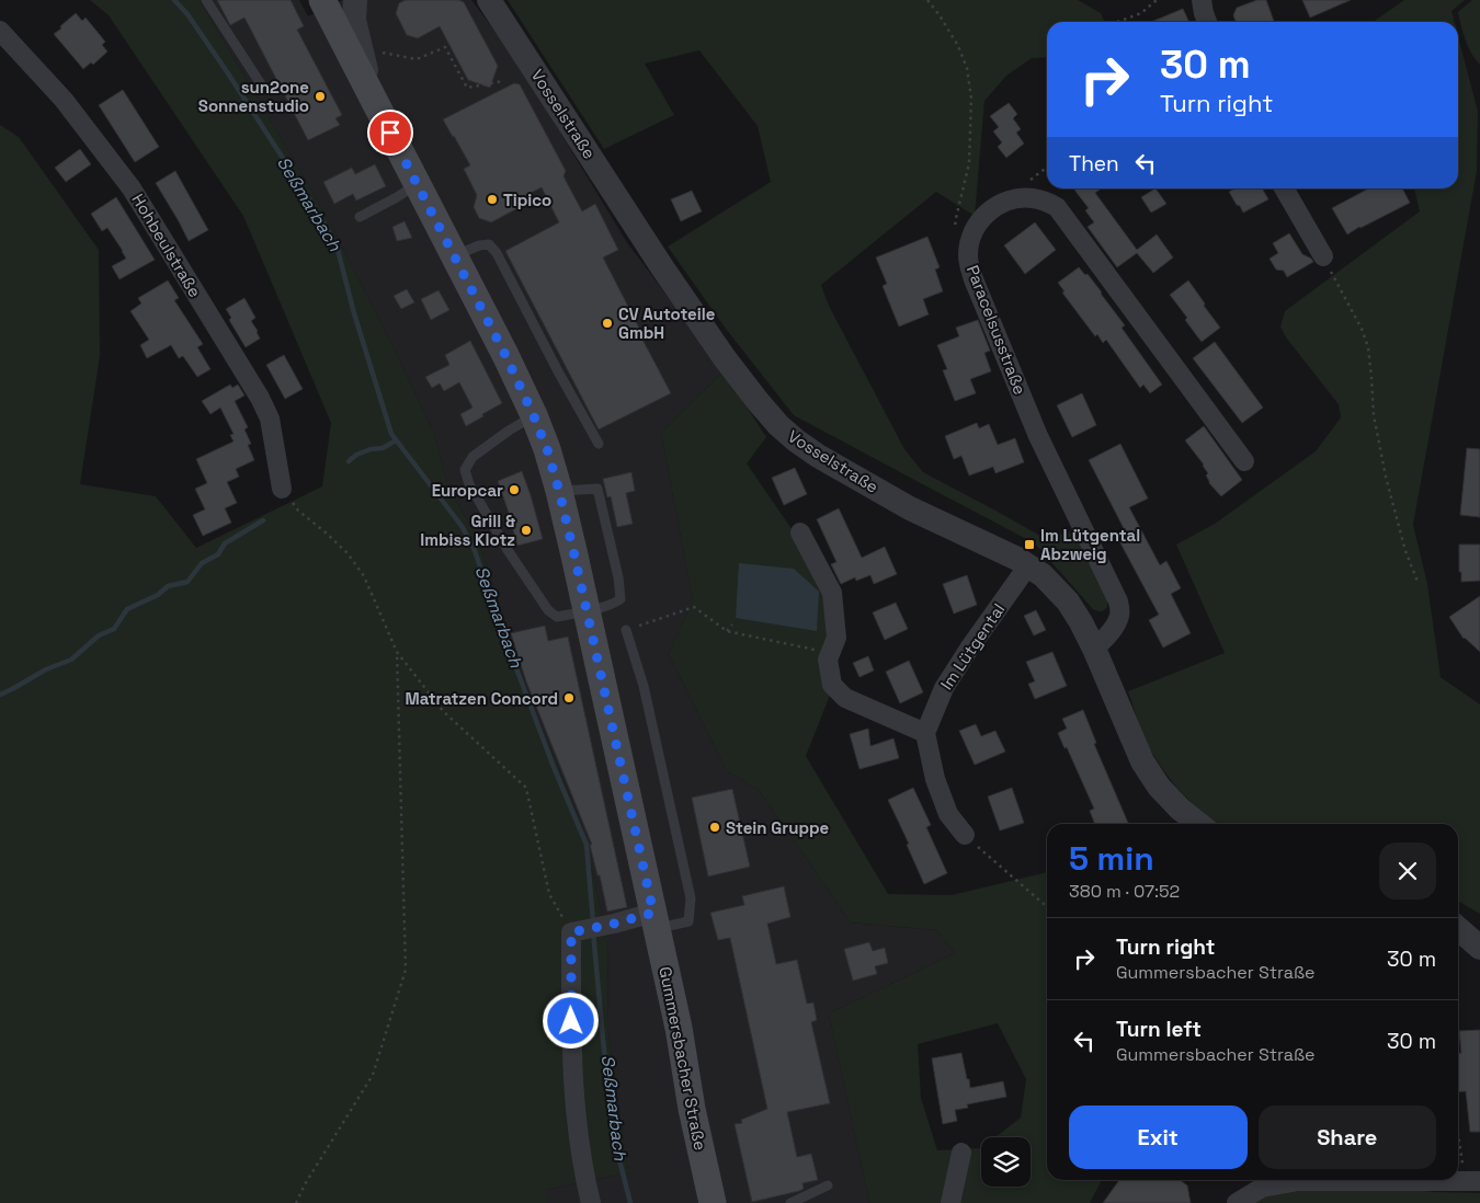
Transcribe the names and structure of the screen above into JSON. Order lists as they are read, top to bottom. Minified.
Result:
{"streets":{"main road":["Gummersbacher Straße"],"street":["Vosselstraße","Hohbeulstraße","Paracelsusstraße","Im Lütgental"]},"crossings":[["Vosselstraße","Paracelsusstraße"],["Vosselstraße","Im Lütgental"]],"water":["Seßmarbach"],"places":{"other":["sun2one Sonnenstudio","Tipico","CV Autoteile GmbH","Europcar","Grill & Imbiss Klotz","Matratzen Concord","Stein Gruppe"],"transit":["Im Lütgental Abzweig"]},"page":{"turn":["30 m","Turn right"],"then":"Then","heading":["5 min","380 m · 07:52"],"list":[{"name":"Turn right","note":"Gummersbacher Straße","value":"30 m"},{"name":"Turn left","note":"Gummersbacher Straße","value":"30 m"}],"buttons":["Exit","Share"]}}
